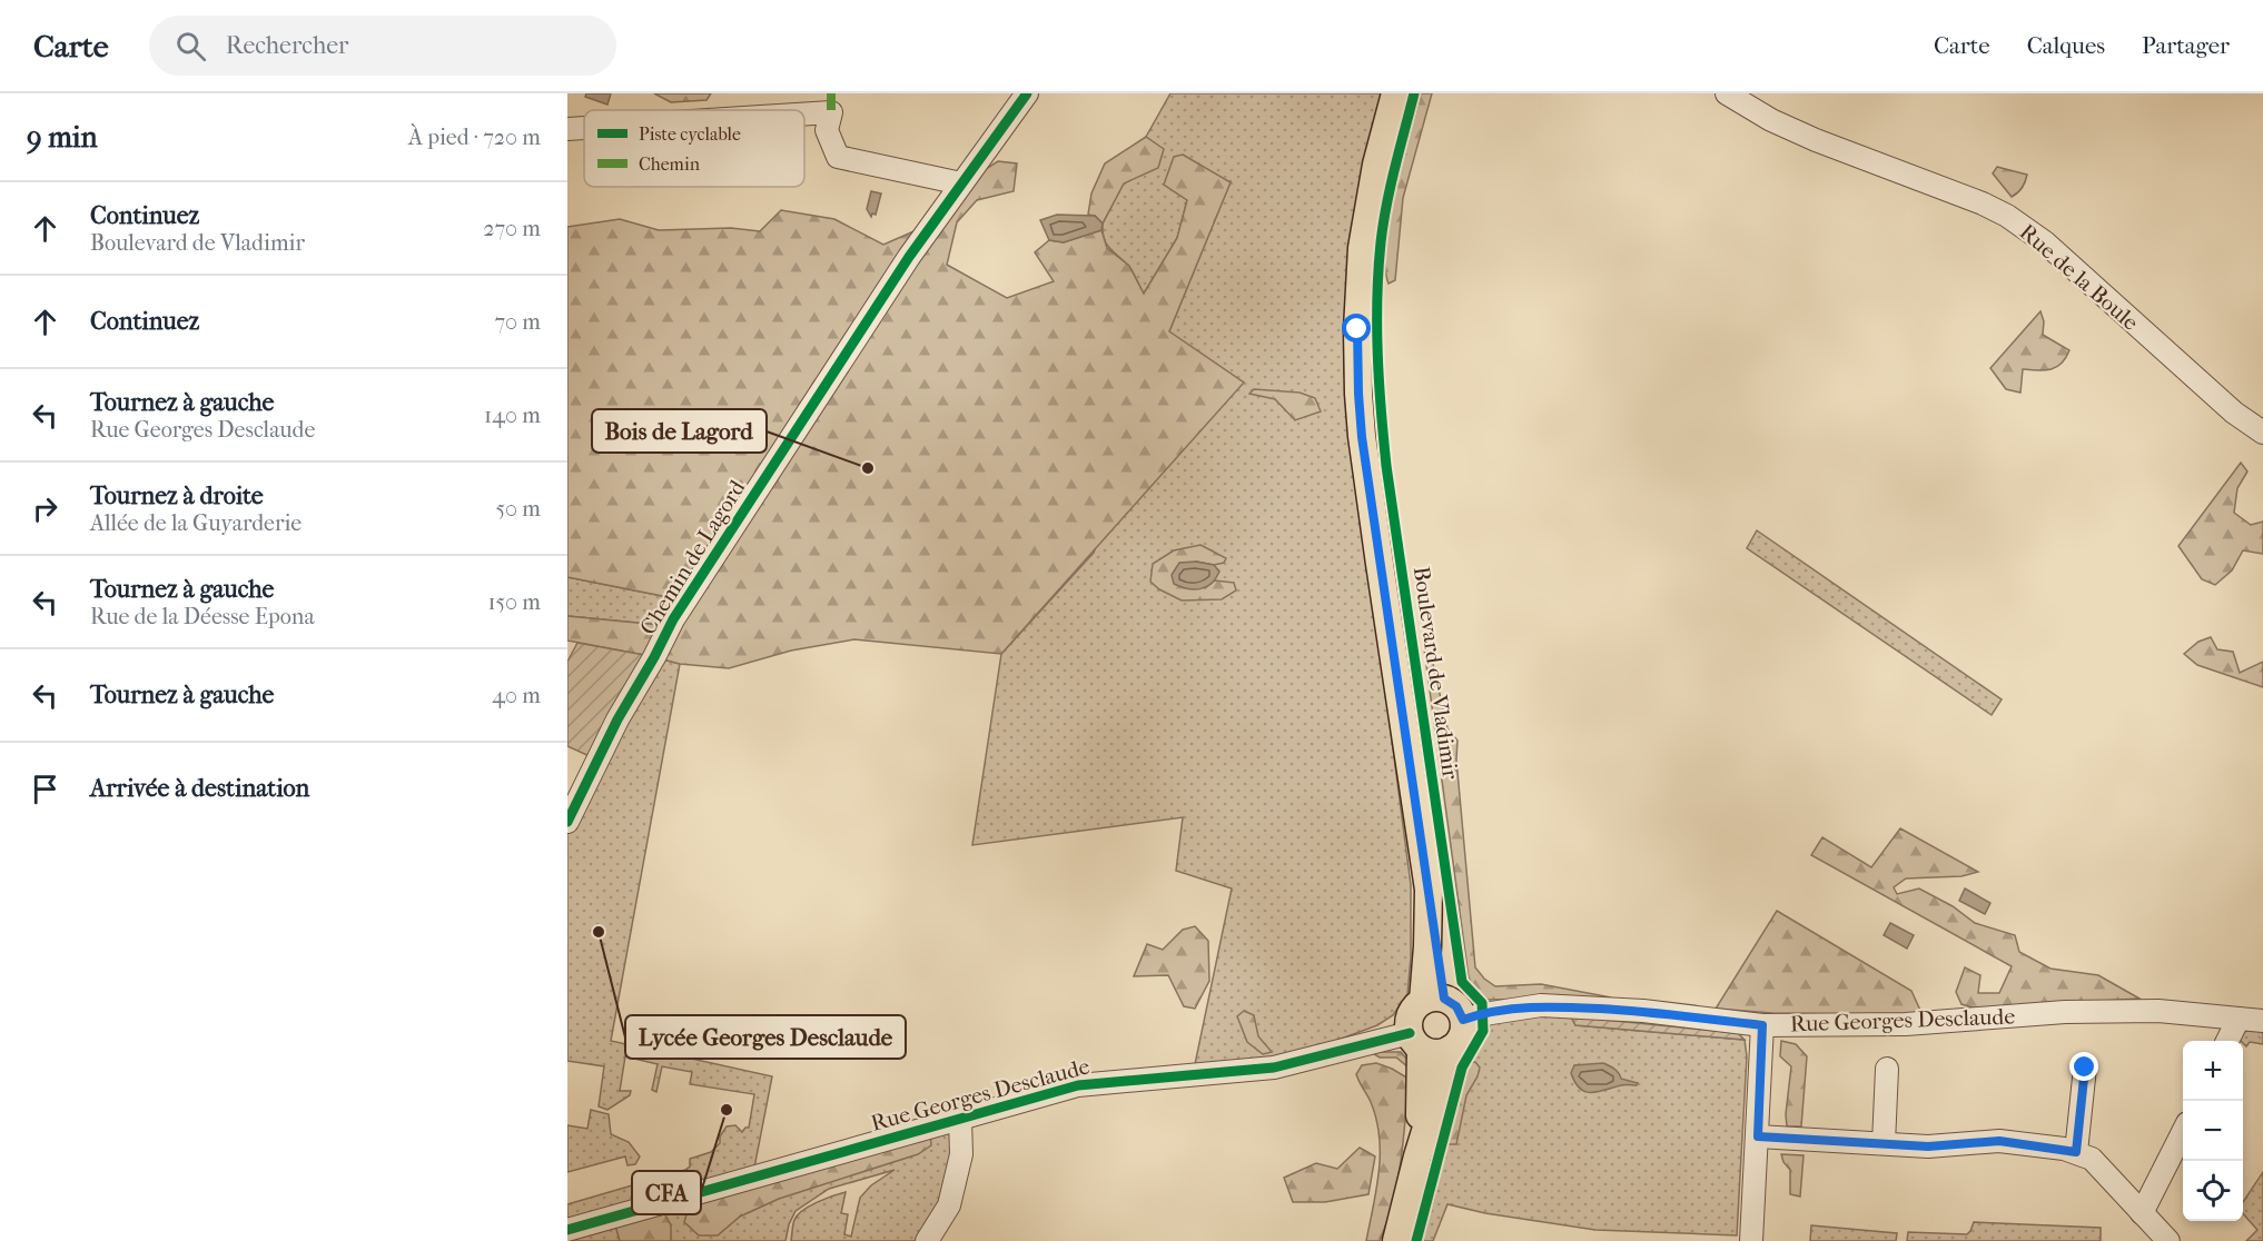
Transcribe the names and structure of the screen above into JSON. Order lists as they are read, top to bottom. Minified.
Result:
{"streets":{"main road":["Boulevard de Vladimir"],"street":["Rue de la Boule","Chemin de Lagord","Rue Georges Desclaude"]},"crossings":[["Boulevard de Vladimir","Rue Georges Desclaude"]],"places":["Bois de Lagord","Lycée Georges Desclaude","CFA"],"legend":["Piste cyclable","Chemin"],"page":{"header":"Carte","search":"Rechercher","nav":["Carte","Calques","Partager"],"heading":["9 min","À pied · 720 m"],"list":[["Continuez","Boulevard de Vladimir","270 m"],["Continuez","70 m"],["Tournez à gauche","Rue Georges Desclaude","140 m"],["Tournez à droite","Allée de la Guyarderie","50 m"],["Tournez à gauche","Rue de la Déesse Epona","150 m"],["Tournez à gauche","40 m"],"Arrivée à destination"],"map_buttons":["+","−"]}}
